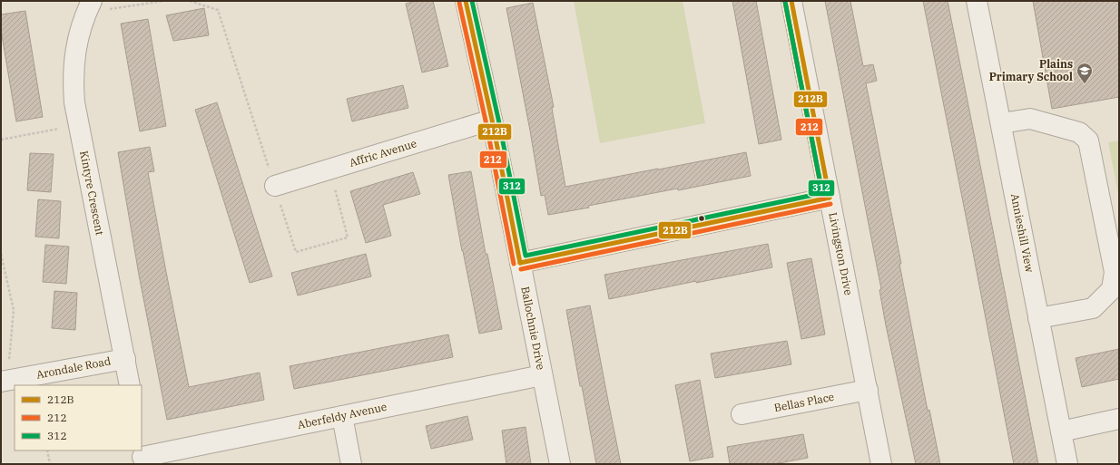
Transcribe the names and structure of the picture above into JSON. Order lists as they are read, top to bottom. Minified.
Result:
{"streets":{"street":["Affric Avenue","Kintyre Crescent","Annieshill View","Livingston Drive","Ballochnie Drive","Arondale Road","Bellas Place","Aberfeldy Avenue"]},"crossings":[["Affric Avenue","Ballochnie Drive"],["Kintyre Crescent","Arondale Road"],["Livingston Drive","Bellas Place"],["Ballochnie Drive","Aberfeldy Avenue"]],"places":{"school or university":["Plains Primary School"]},"lines":["transit line 212B","transit line 312","transit line 212"],"legend":["212B","212","312"]}
